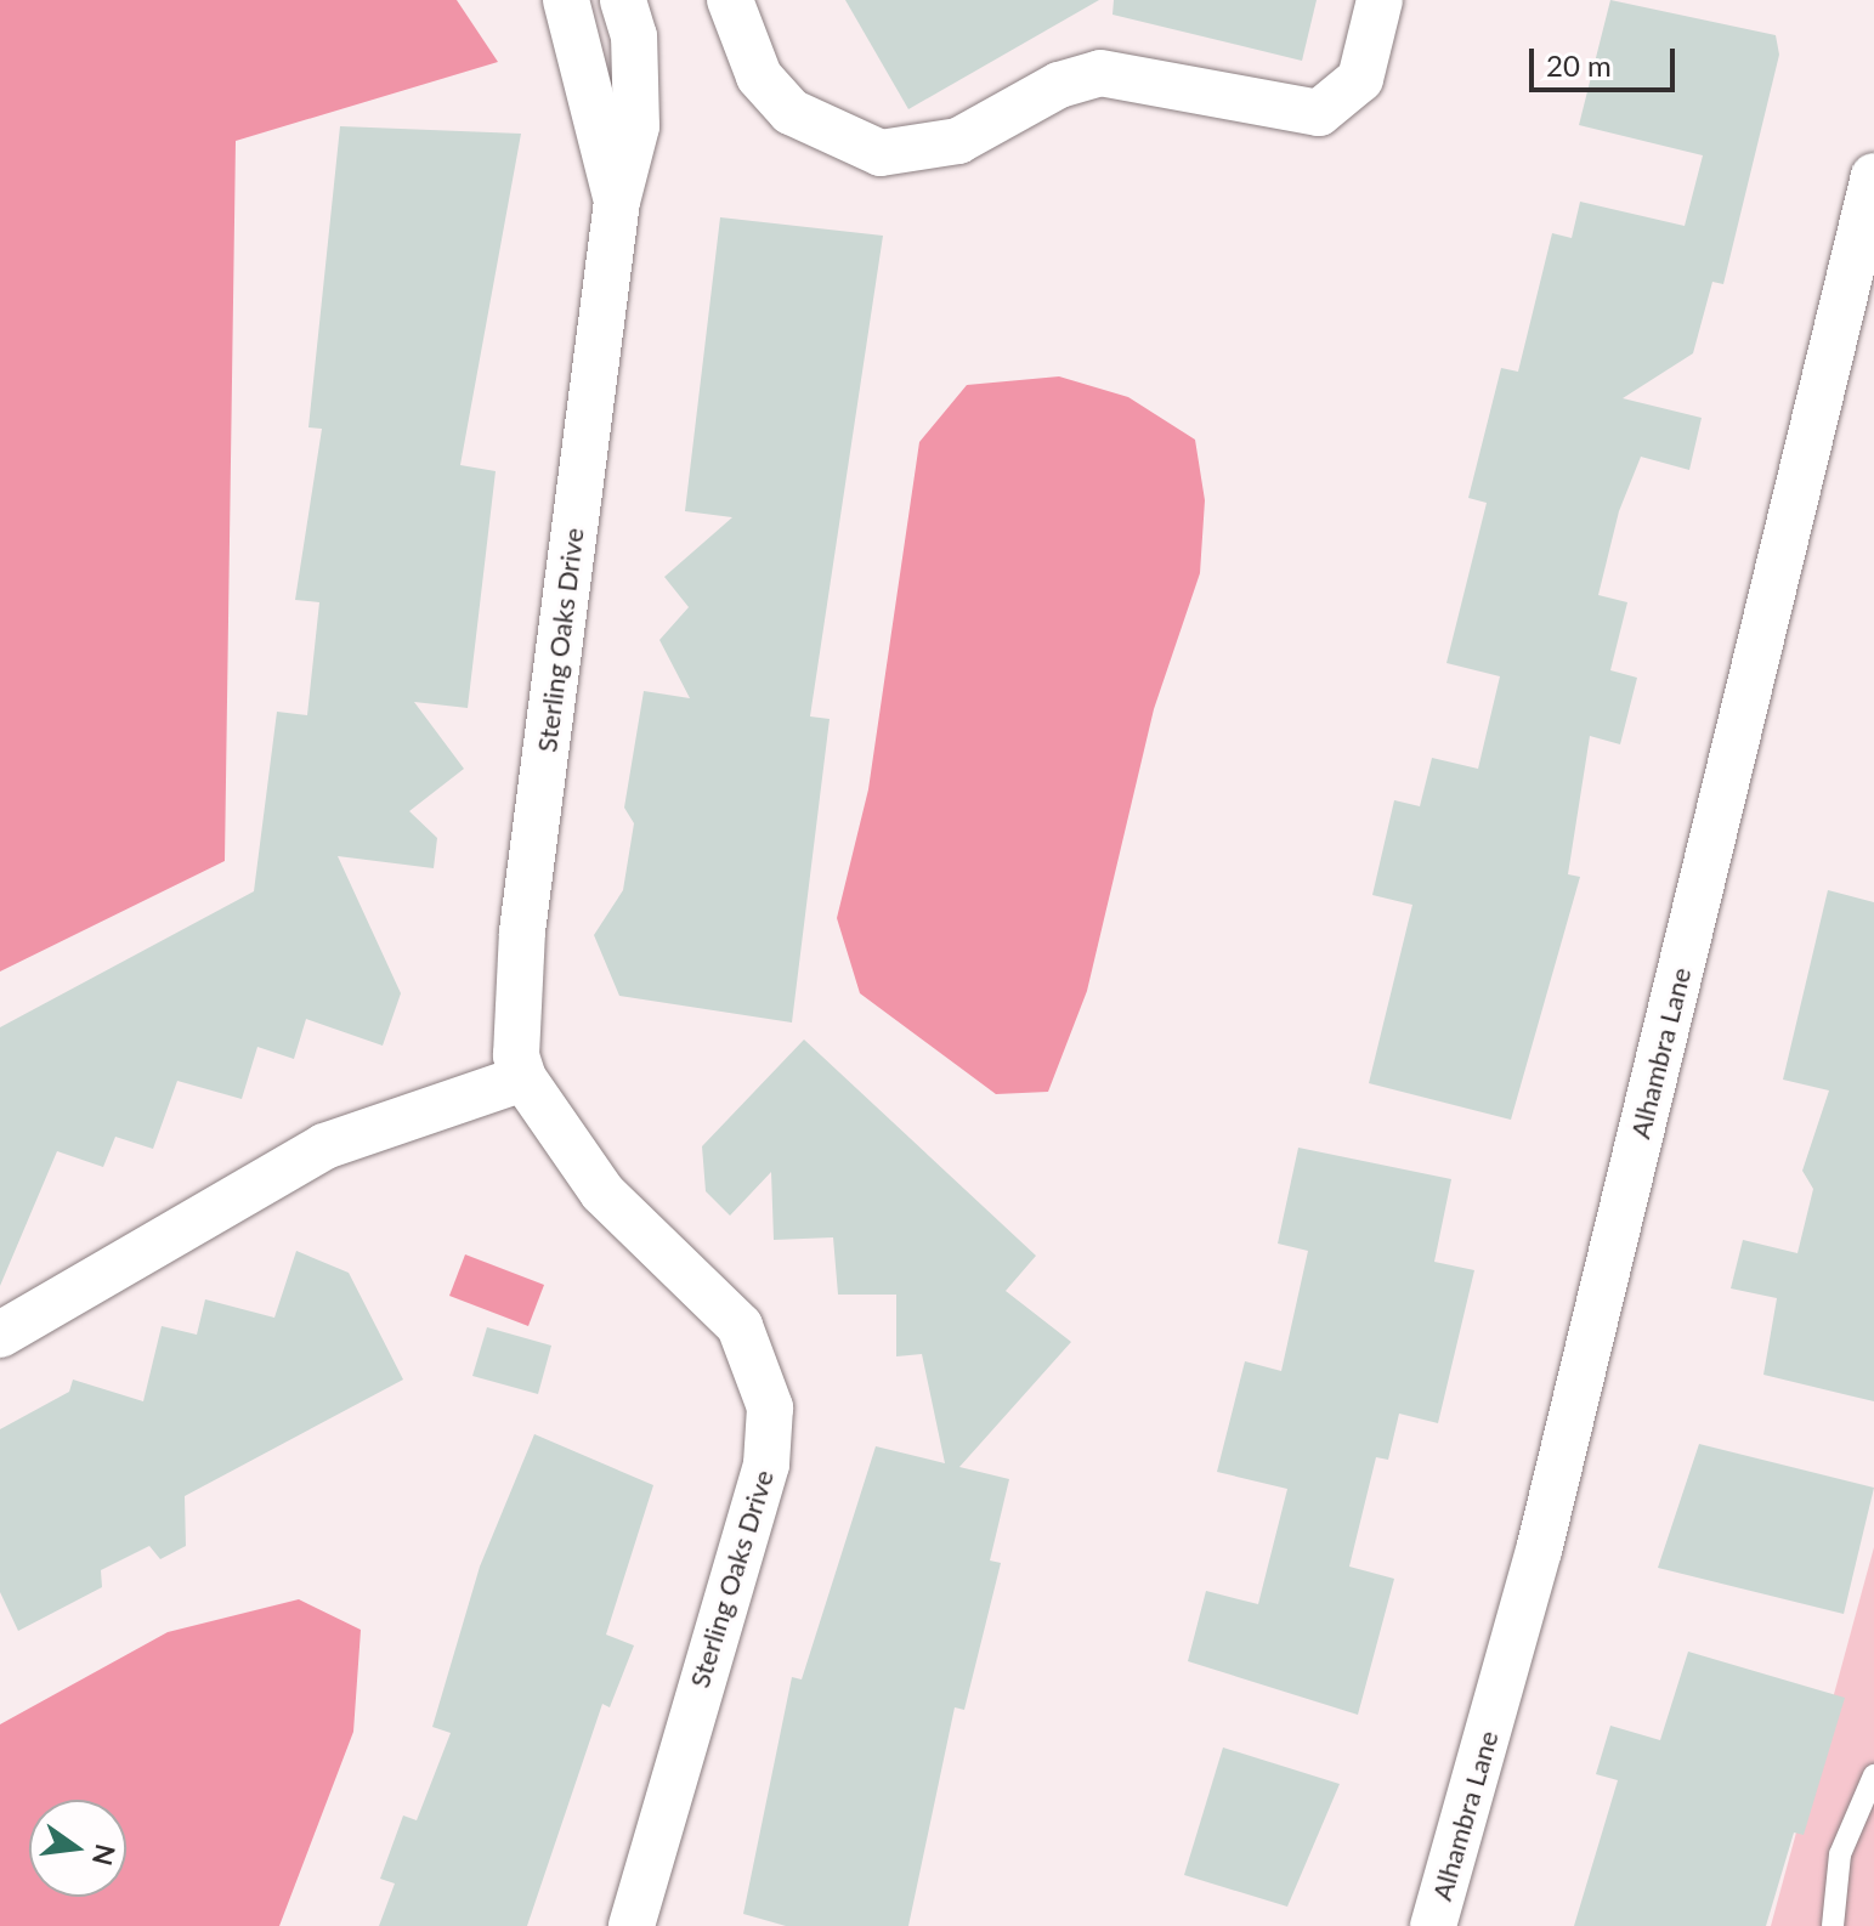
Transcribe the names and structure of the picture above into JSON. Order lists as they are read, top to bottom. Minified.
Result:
{"streets":{"street":["Sterling Oaks Drive","Alhambra Lane"]},"scale_bar":"20 m","north":"right"}
